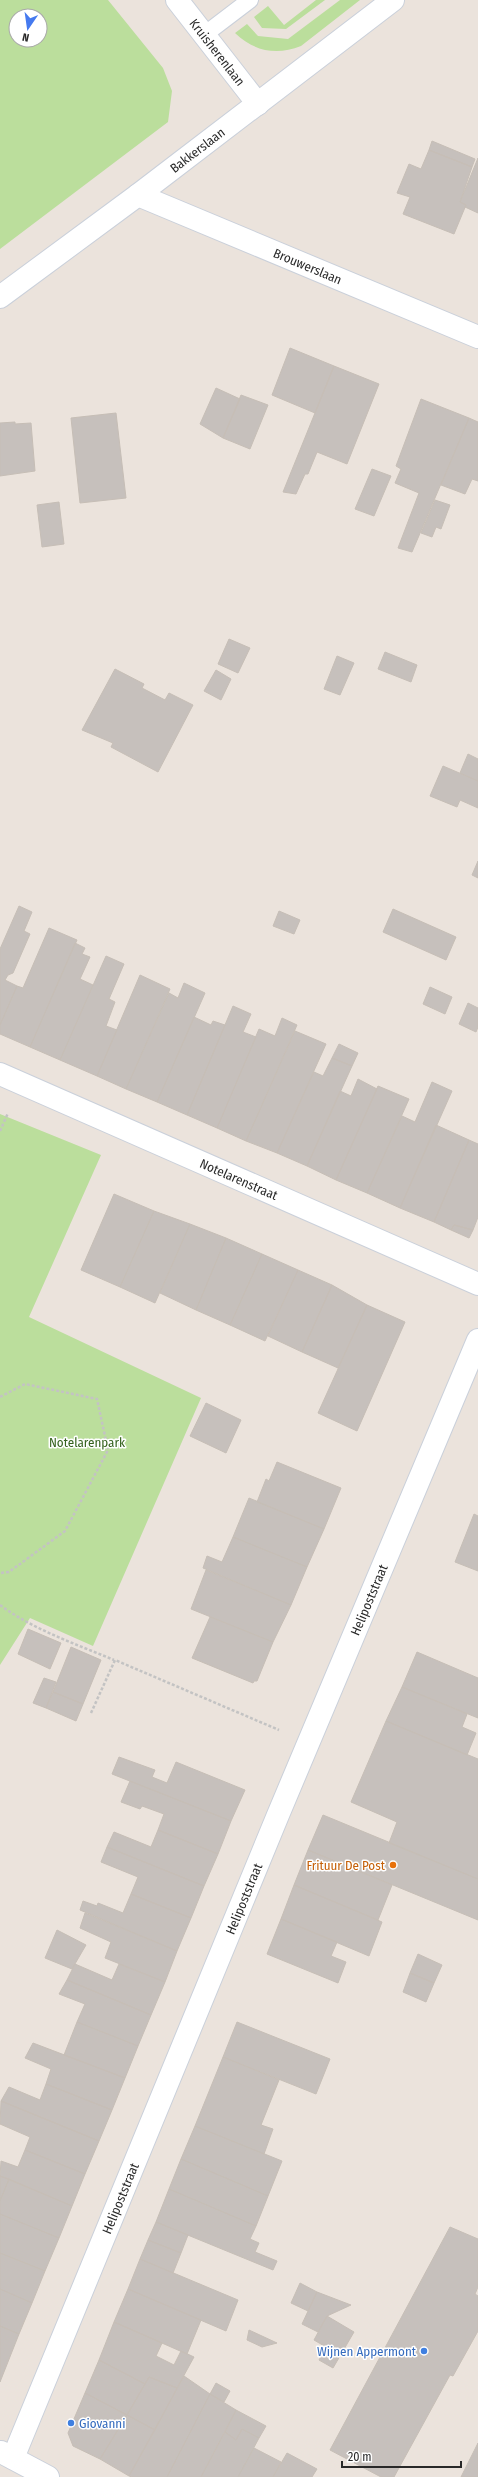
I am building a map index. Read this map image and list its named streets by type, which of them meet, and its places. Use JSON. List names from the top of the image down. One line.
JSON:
{"streets":{"street":["Kruisherenlaan","Bakkerslaan","Brouwerslaan","Notelarenstraat","Helipoststraat"]},"crossings":[["Kruisherenlaan","Bakkerslaan"],["Bakkerslaan","Brouwerslaan"]],"parks":["Notelarenpark"],"places":["Frituur De Post","Wijnen Appermont","Giovanni"],"scale_bar":"20 m","north":"bottom"}
